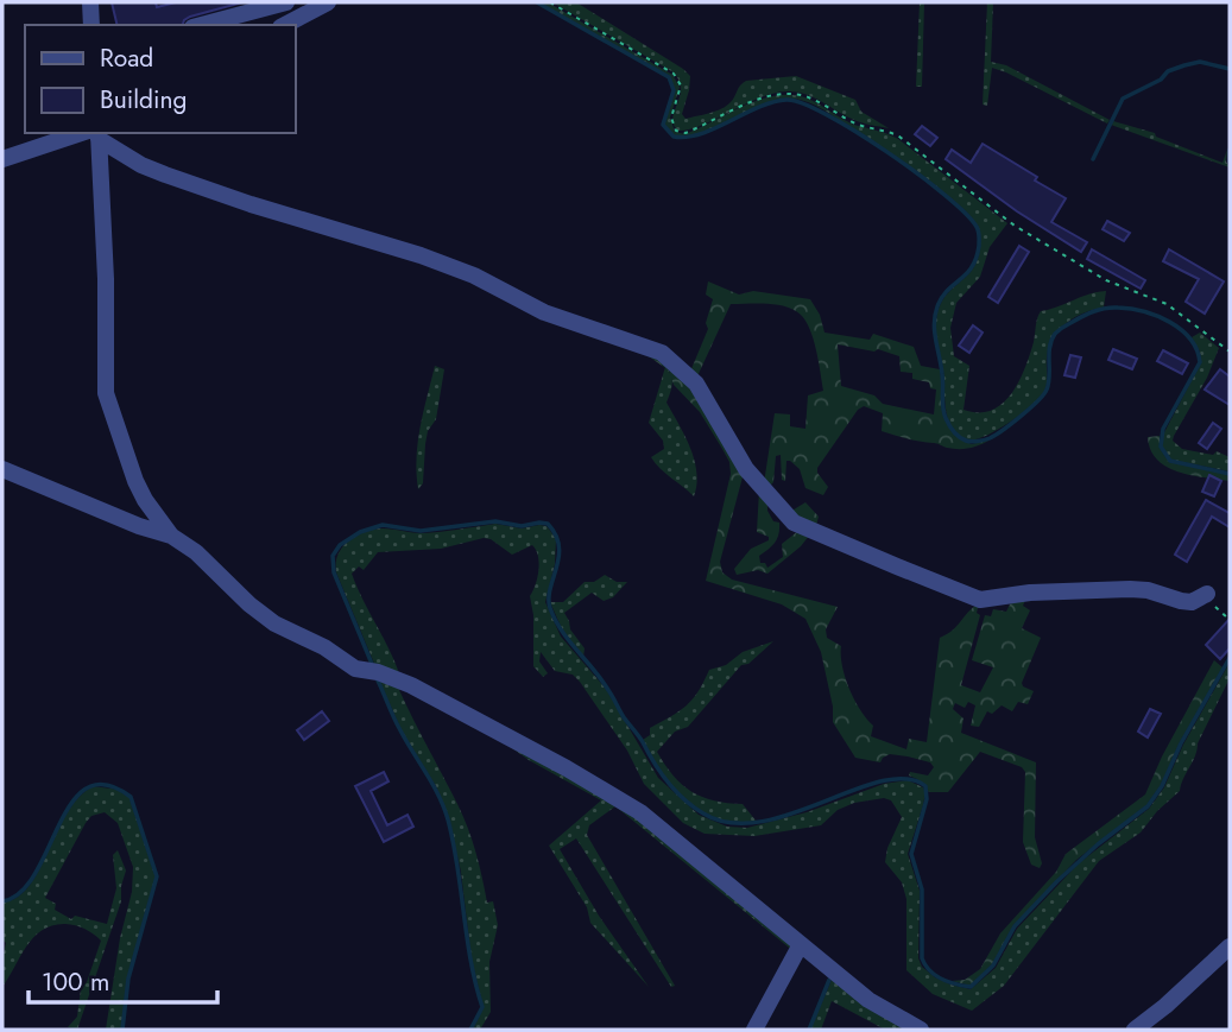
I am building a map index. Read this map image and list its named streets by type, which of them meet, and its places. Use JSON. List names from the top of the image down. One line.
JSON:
{"legend":["Road","Building"],"scale_bar":"100 m"}
